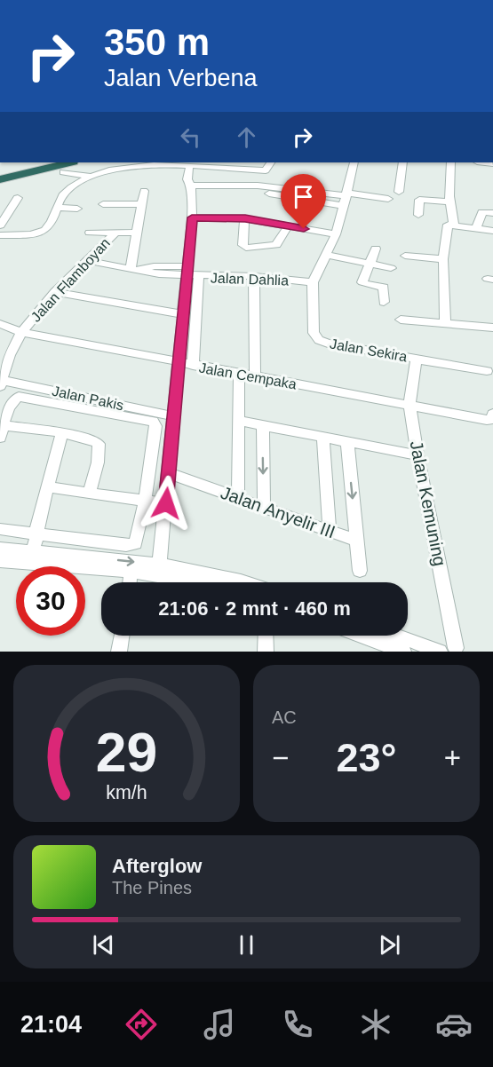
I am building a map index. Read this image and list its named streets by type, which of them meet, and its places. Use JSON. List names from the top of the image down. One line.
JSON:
{"streets":{"street":["Jalan Dahlia","Jalan Flamboyan","Jalan Sekira","Jalan Cempaka","Jalan Pakis","Jalan Kemuning","Jalan Anyelir III"]},"crossings":[["Jalan Dahlia","Jalan Flamboyan"],["Jalan Dahlia","Jalan Sekira"],["Jalan Flamboyan","Jalan Cempaka"],["Jalan Flamboyan","Jalan Pakis"],["Jalan Sekira","Jalan Kemuning"],["Jalan Cempaka","Jalan Kemuning"]],"page":{"turn":["350 m","Jalan Verbena"],"limit":"30","trip":"21:06 · 2 mnt · 460 m","tile":"AC","heat":["−","23°","+"],"song":["Afterglow","The Pines"],"tabs":"21:04","gauge":["29","km/h"]}}
